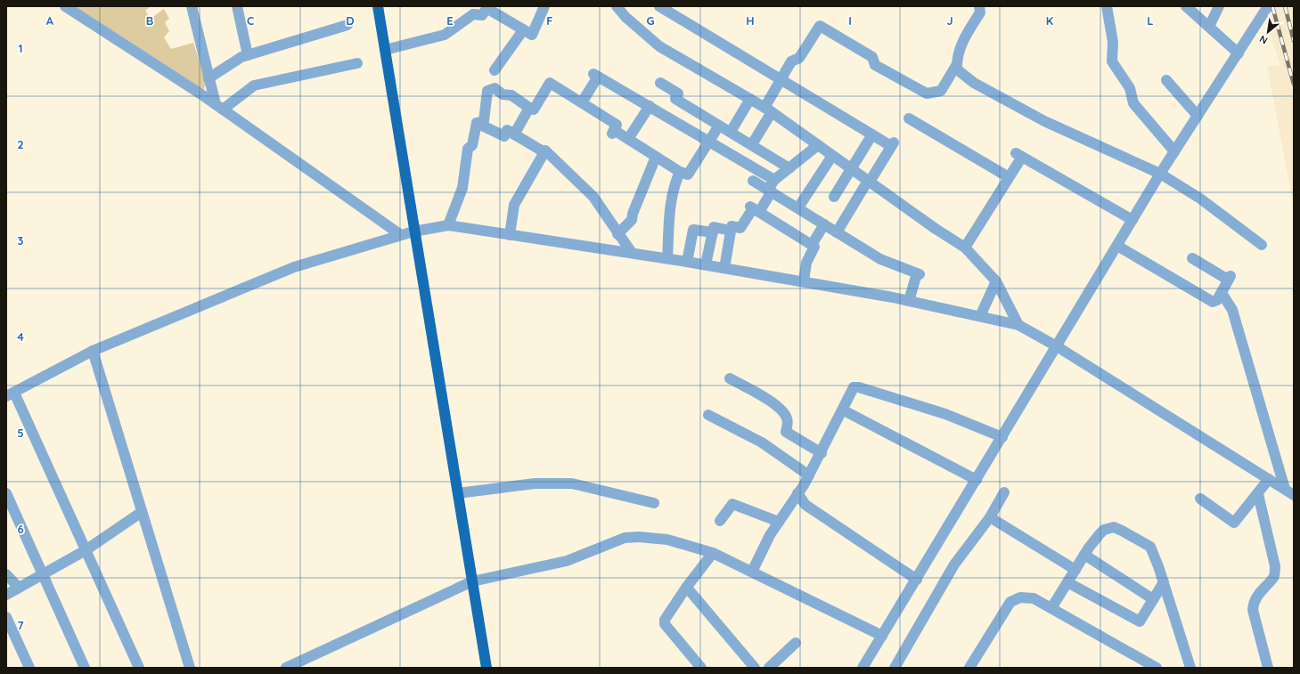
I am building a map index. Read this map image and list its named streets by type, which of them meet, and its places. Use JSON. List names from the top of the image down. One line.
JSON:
{"north":"bottom left","grid":{"columns":["A","B","C","D","E","F","G","H","I","J","K","L"],"rows":["1","2","3","4","5","6","7"]}}
